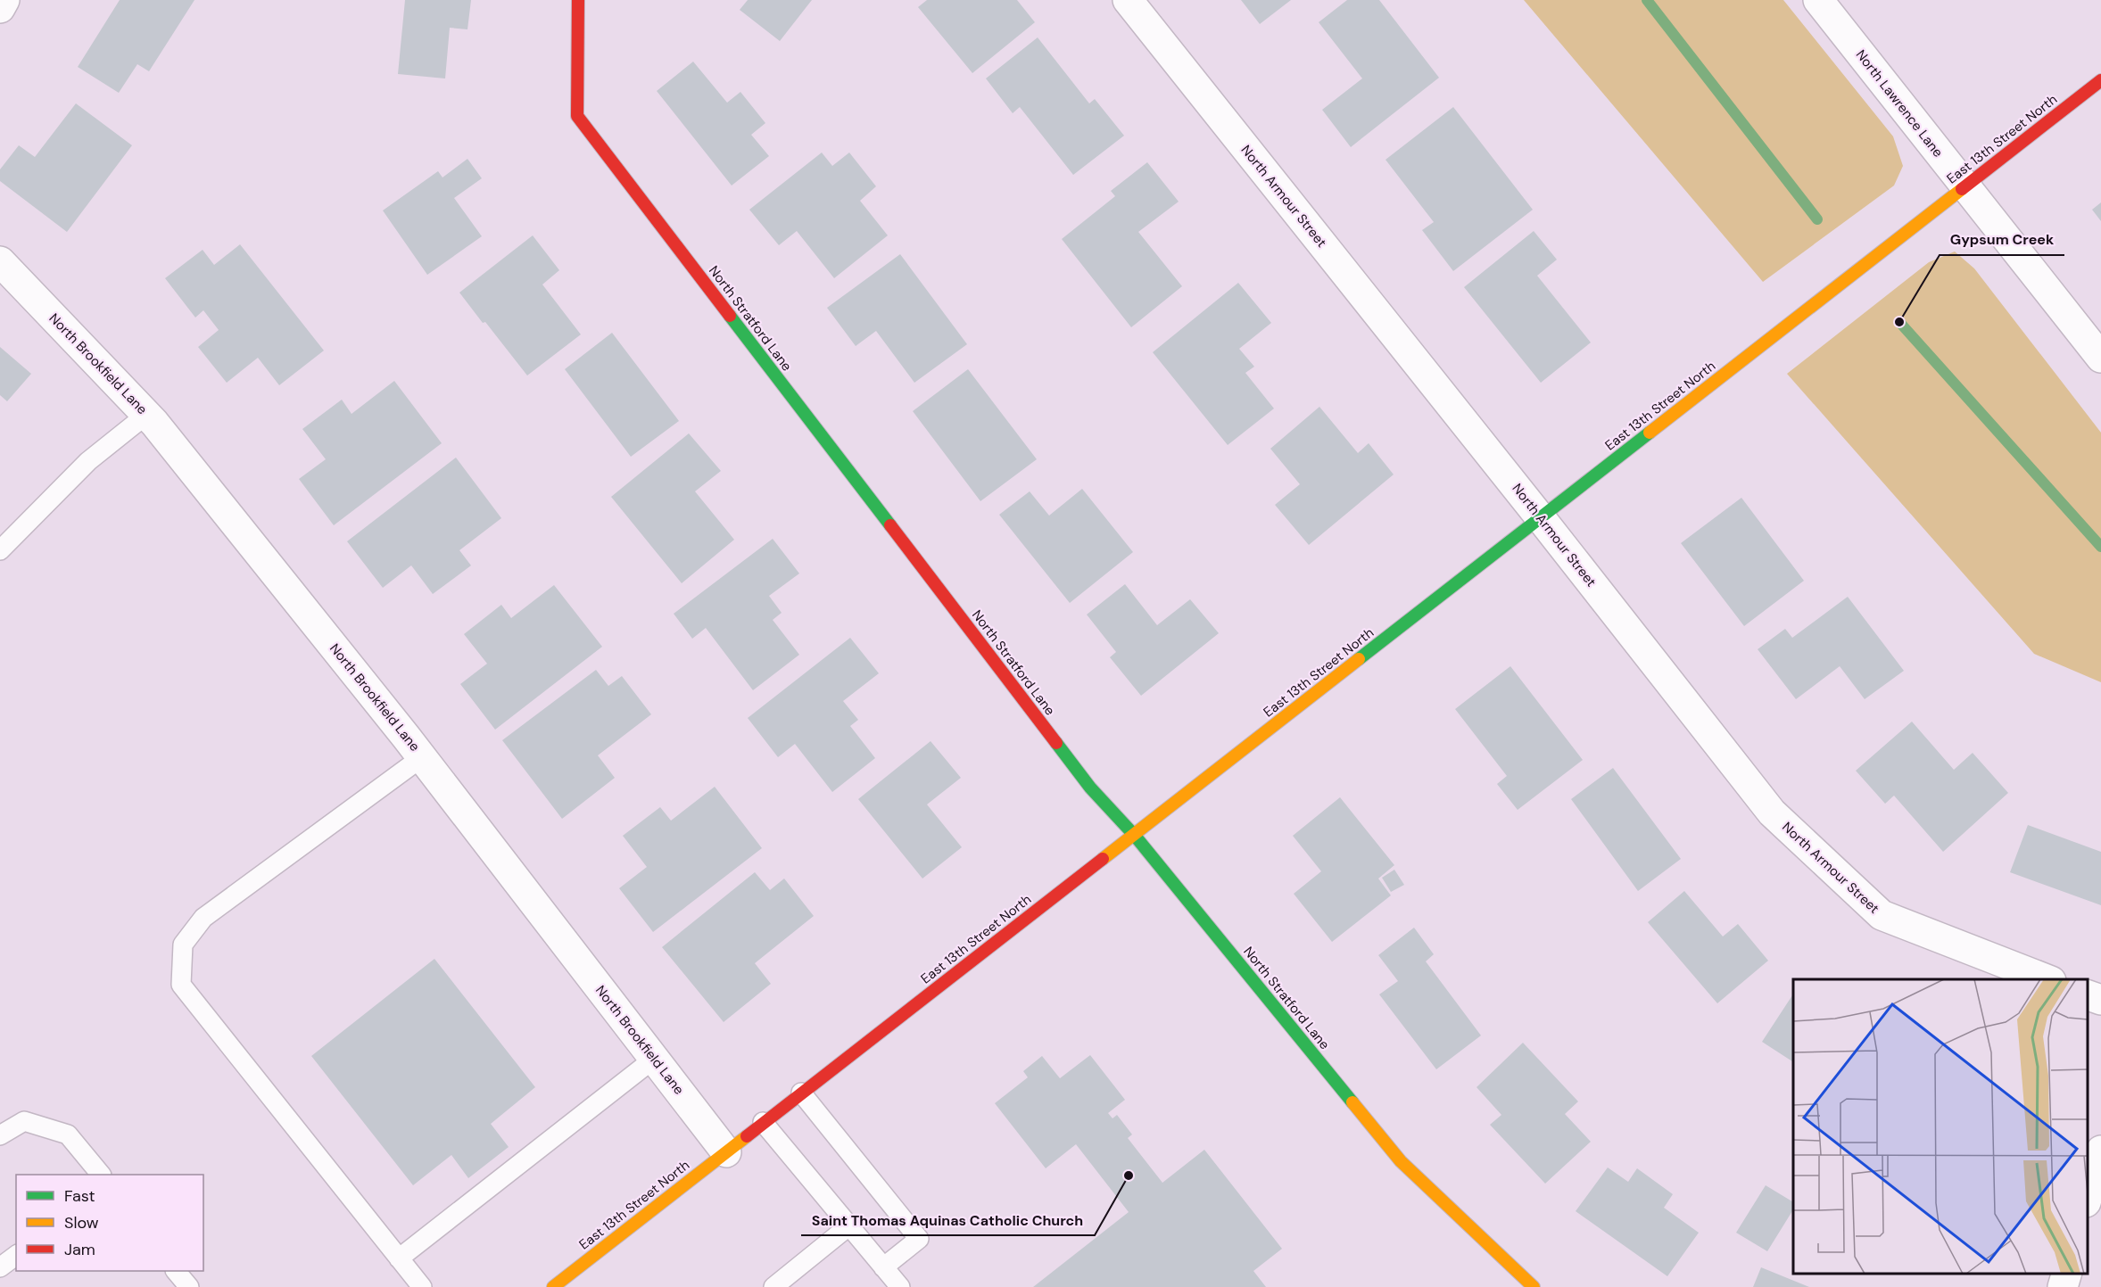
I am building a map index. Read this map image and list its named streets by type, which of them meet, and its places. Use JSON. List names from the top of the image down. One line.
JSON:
{"streets":{"main road":["East 13th Street North","North Stratford Lane"],"street":["North Lawrence Lane","North Armour Street","North Brookfield Lane"]},"crossings":[["North Lawrence Lane","East 13th Street North"],["East 13th Street North","North Armour Street"],["East 13th Street North","North Stratford Lane"],["East 13th Street North","North Brookfield Lane"]],"places":["Gypsum Creek","Saint Thomas Aquinas Catholic Church"],"legend":["Fast","Slow","Jam"]}
